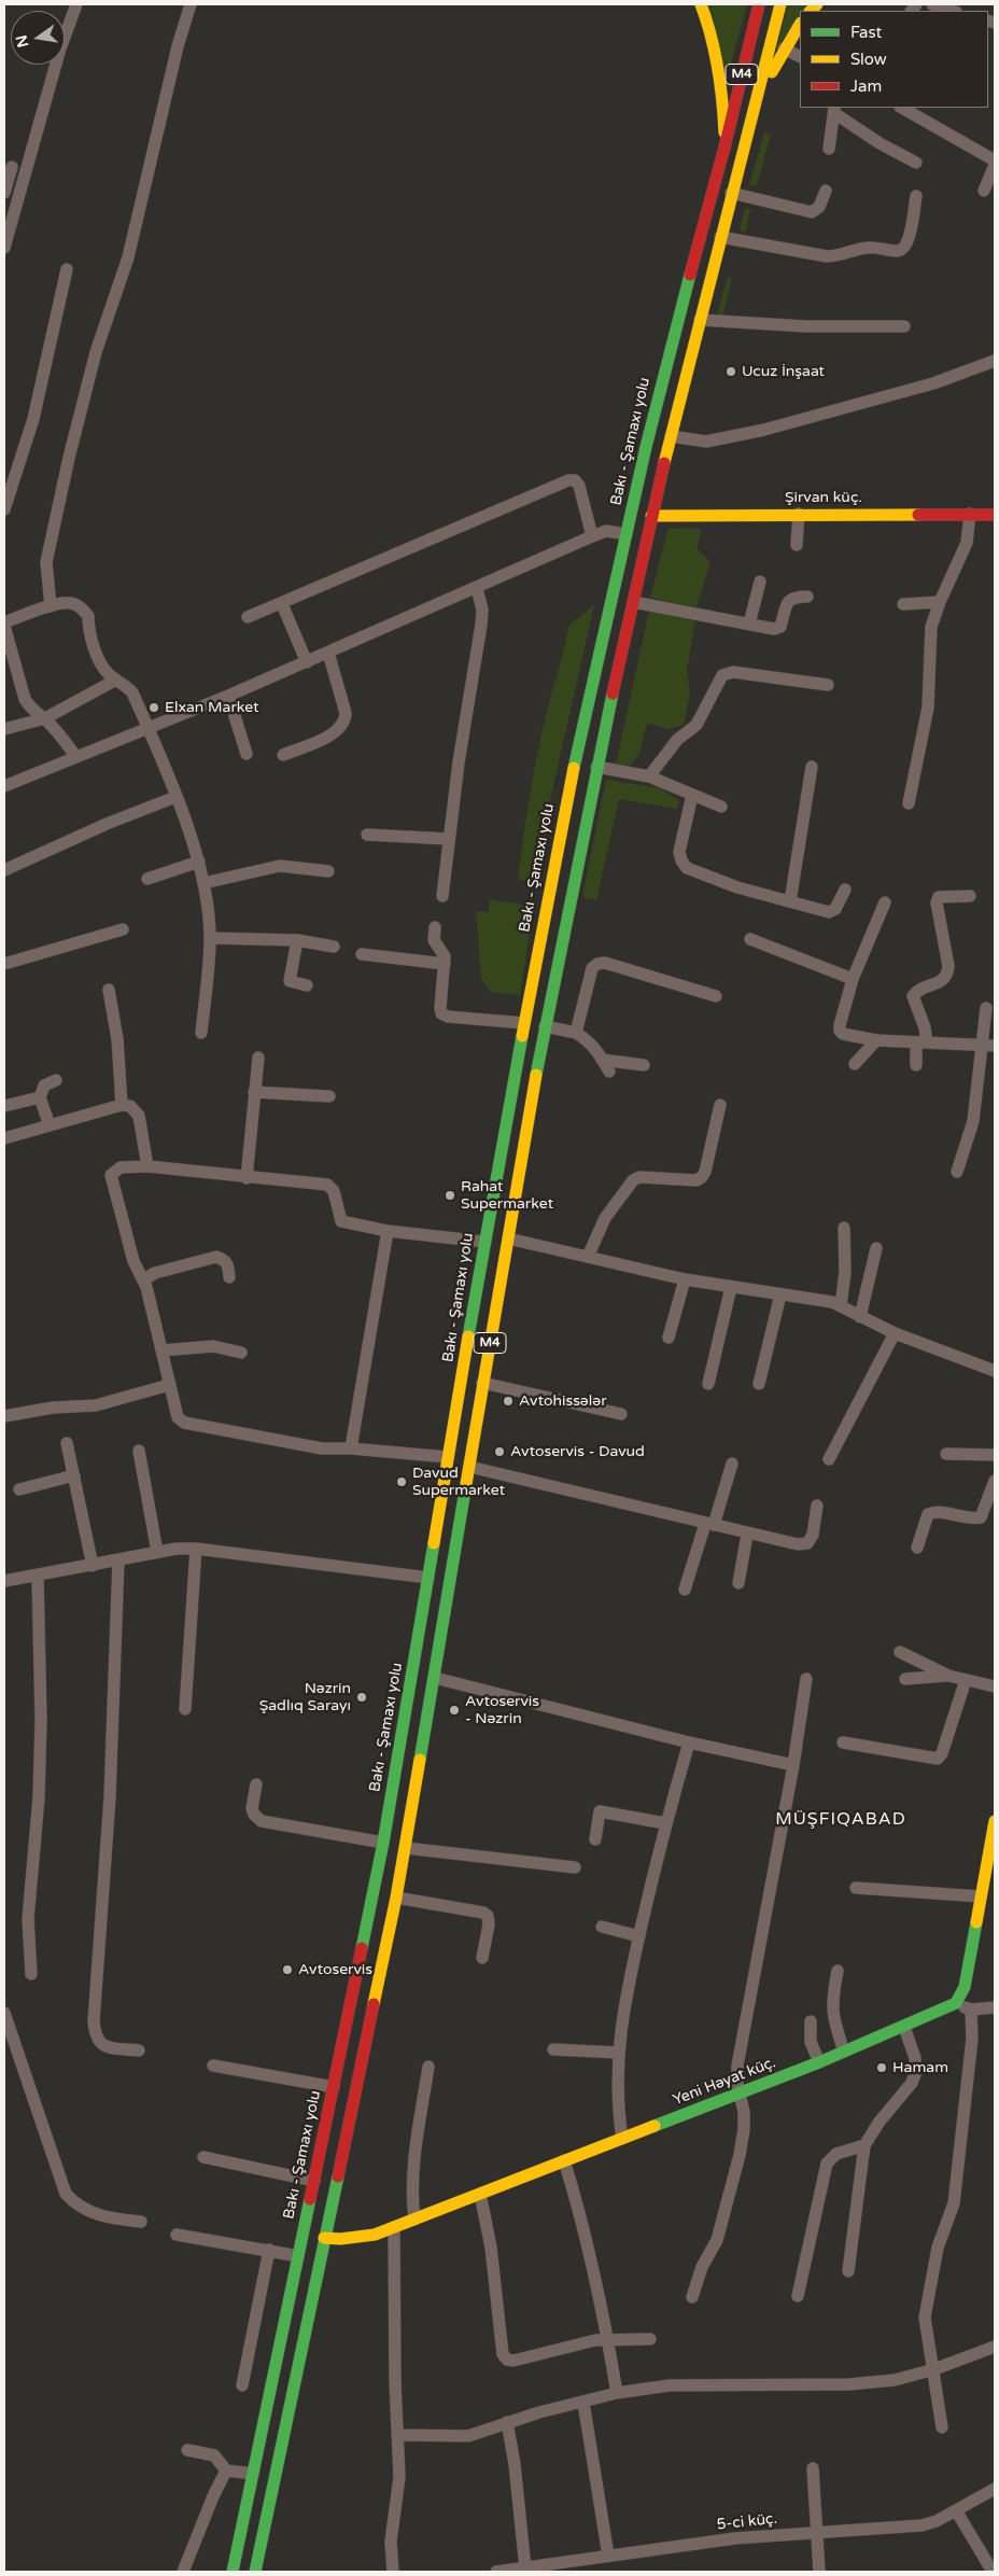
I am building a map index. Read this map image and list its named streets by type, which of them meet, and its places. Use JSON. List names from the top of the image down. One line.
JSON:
{"streets":{"main road":["M4","Bakı - Şamaxı yolu","Şirvan küç.","Yeni Həyat küç."],"street":["5-ci küç."]},"crossings":[["M4","Şirvan küç."],["M4","Yeni Həyat küç."]],"districts":["MÜŞFIQABAD"],"places":["Ucuz İnşaat","Elxan Market","Rahat Supermarket","Avtohissələr","Avtoservis - Davud","Davud Supermarket","Nəzrin Şadlıq Sarayı","Avtoservis - Nəzrin","Avtoservis","Hamam"],"legend":["Fast","Slow","Jam"],"north":"left"}
